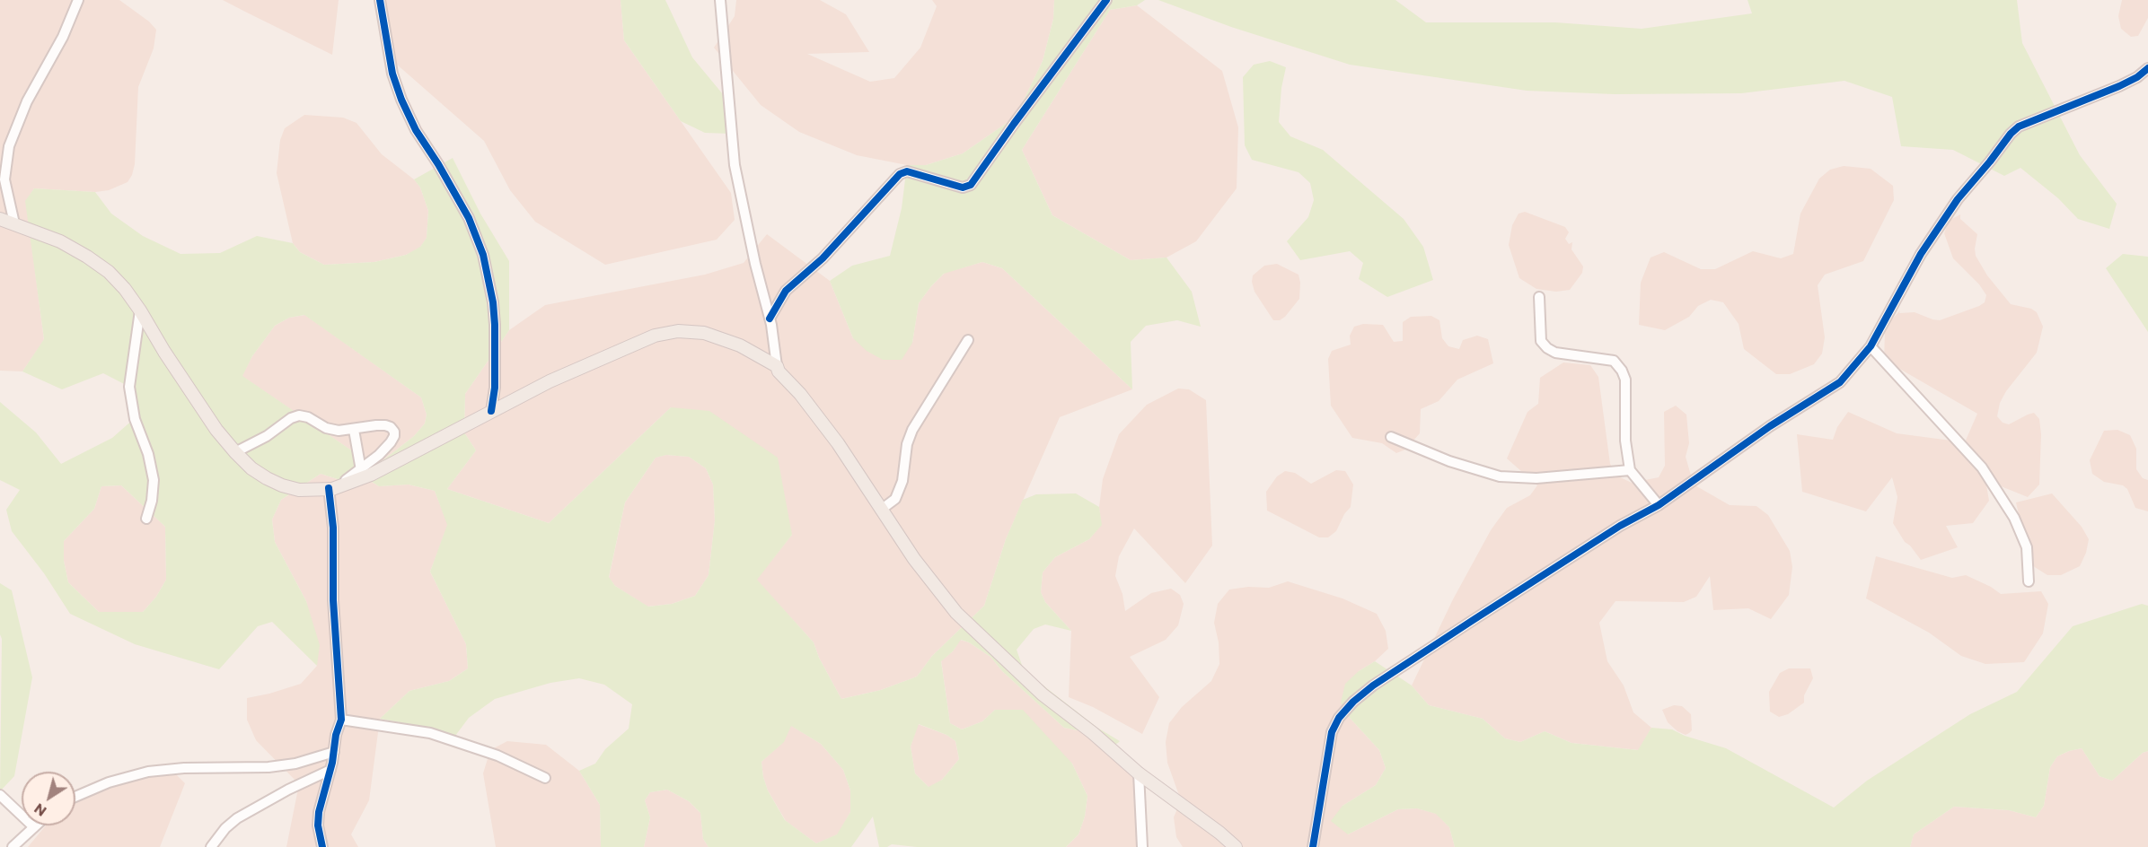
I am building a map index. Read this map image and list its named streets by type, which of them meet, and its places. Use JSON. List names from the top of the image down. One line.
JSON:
{"north":"bottom left"}
